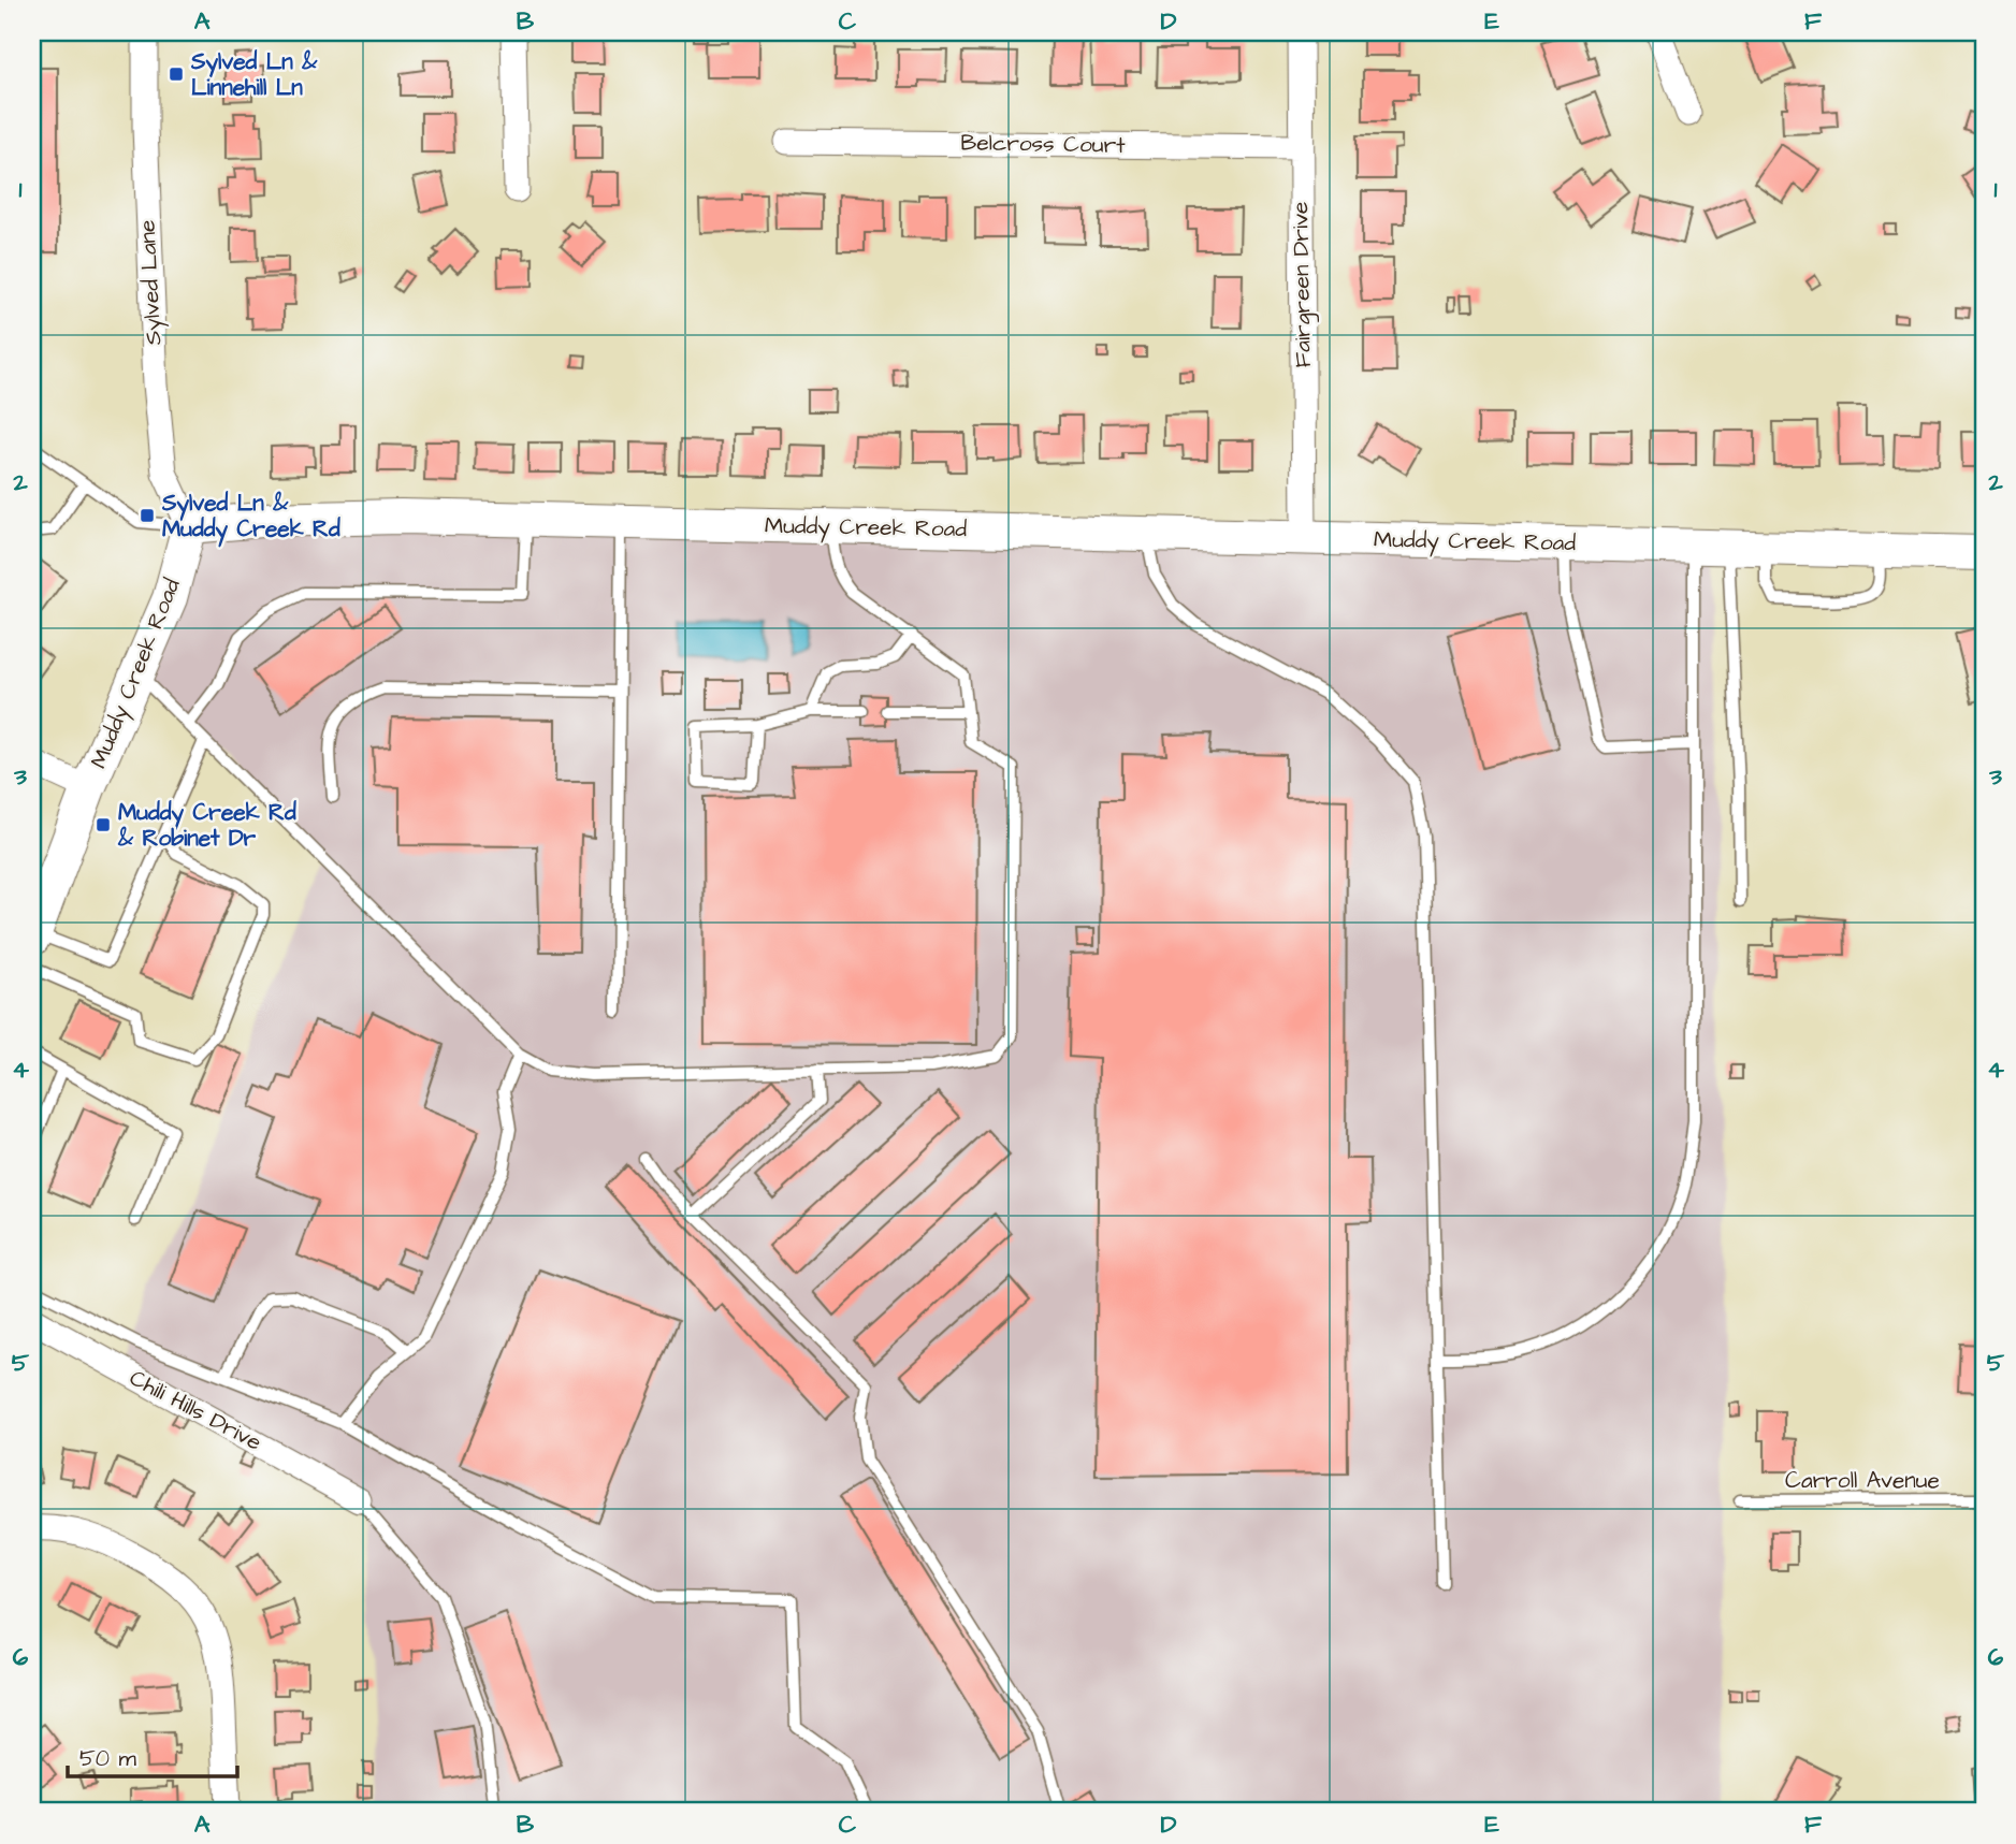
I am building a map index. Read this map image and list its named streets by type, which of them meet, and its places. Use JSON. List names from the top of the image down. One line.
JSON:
{"streets":{"street":["Belcross Court","Sylved Lane","Fairgreen Drive","Muddy Creek Road","Chili Hills Drive"],"lane":["Carroll Avenue"]},"crossings":[["Belcross Court","Fairgreen Drive"],["Sylved Lane","Muddy Creek Road"],["Fairgreen Drive","Muddy Creek Road"]],"places":{"transit":["Sylved Ln & Linnehill Ln","Sylved Ln & Muddy Creek Rd","Muddy Creek Rd & Robinet Dr"]},"scale_bar":"50 m","grid":{"columns":["A","B","C","D","E","F"],"rows":["1","2","3","4","5","6"]}}
